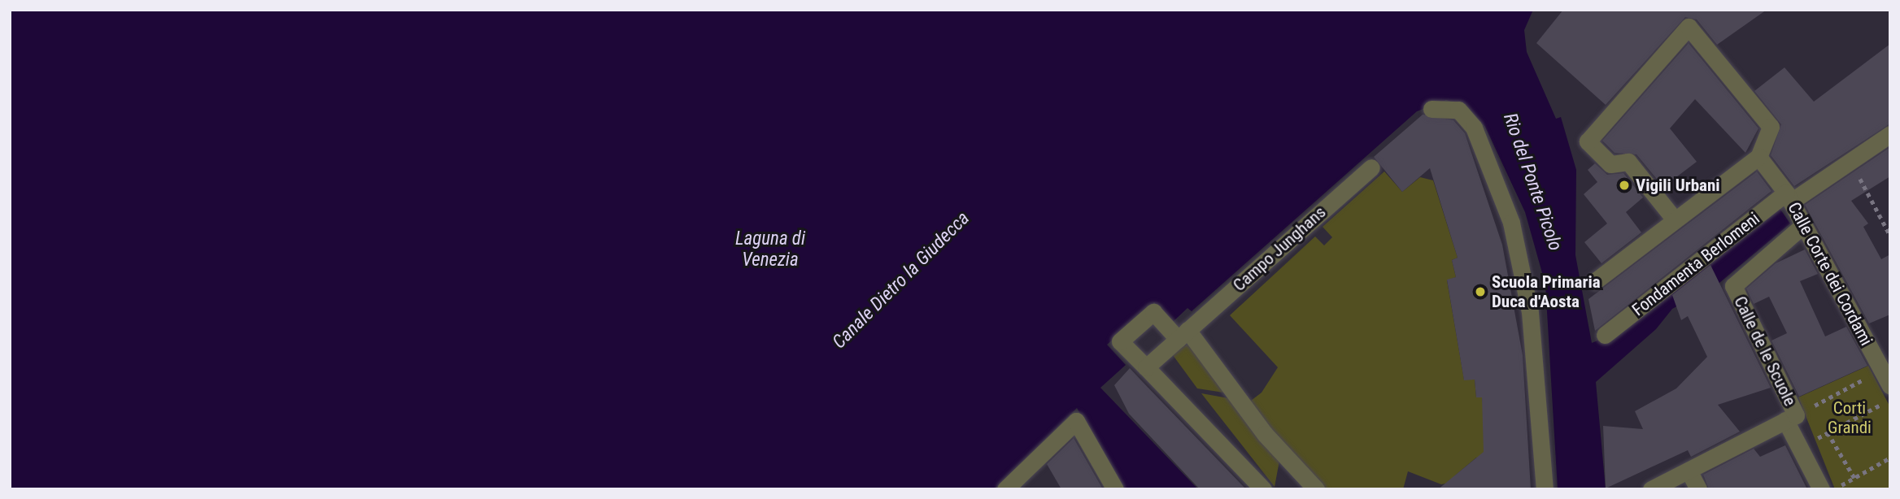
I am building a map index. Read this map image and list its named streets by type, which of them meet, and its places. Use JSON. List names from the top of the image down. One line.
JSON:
{"streets":{"street":["Campo Junghans","Fondamenta Berlomeni","Calle Corte dei Cordami","Calle de le Scuole"]},"crossings":[["Fondamenta Berlomeni","Calle Corte dei Cordami"],["Calle Corte dei Cordami","Calle de le Scuole"]],"water":["Rio del Ponte Picolo","Laguna di Venezia","Canale Dietro la Giudecca"],"parks":["Corti Grandi"],"places":["Vigili Urbani","Scuola Primaria Duca d'Aosta"]}
